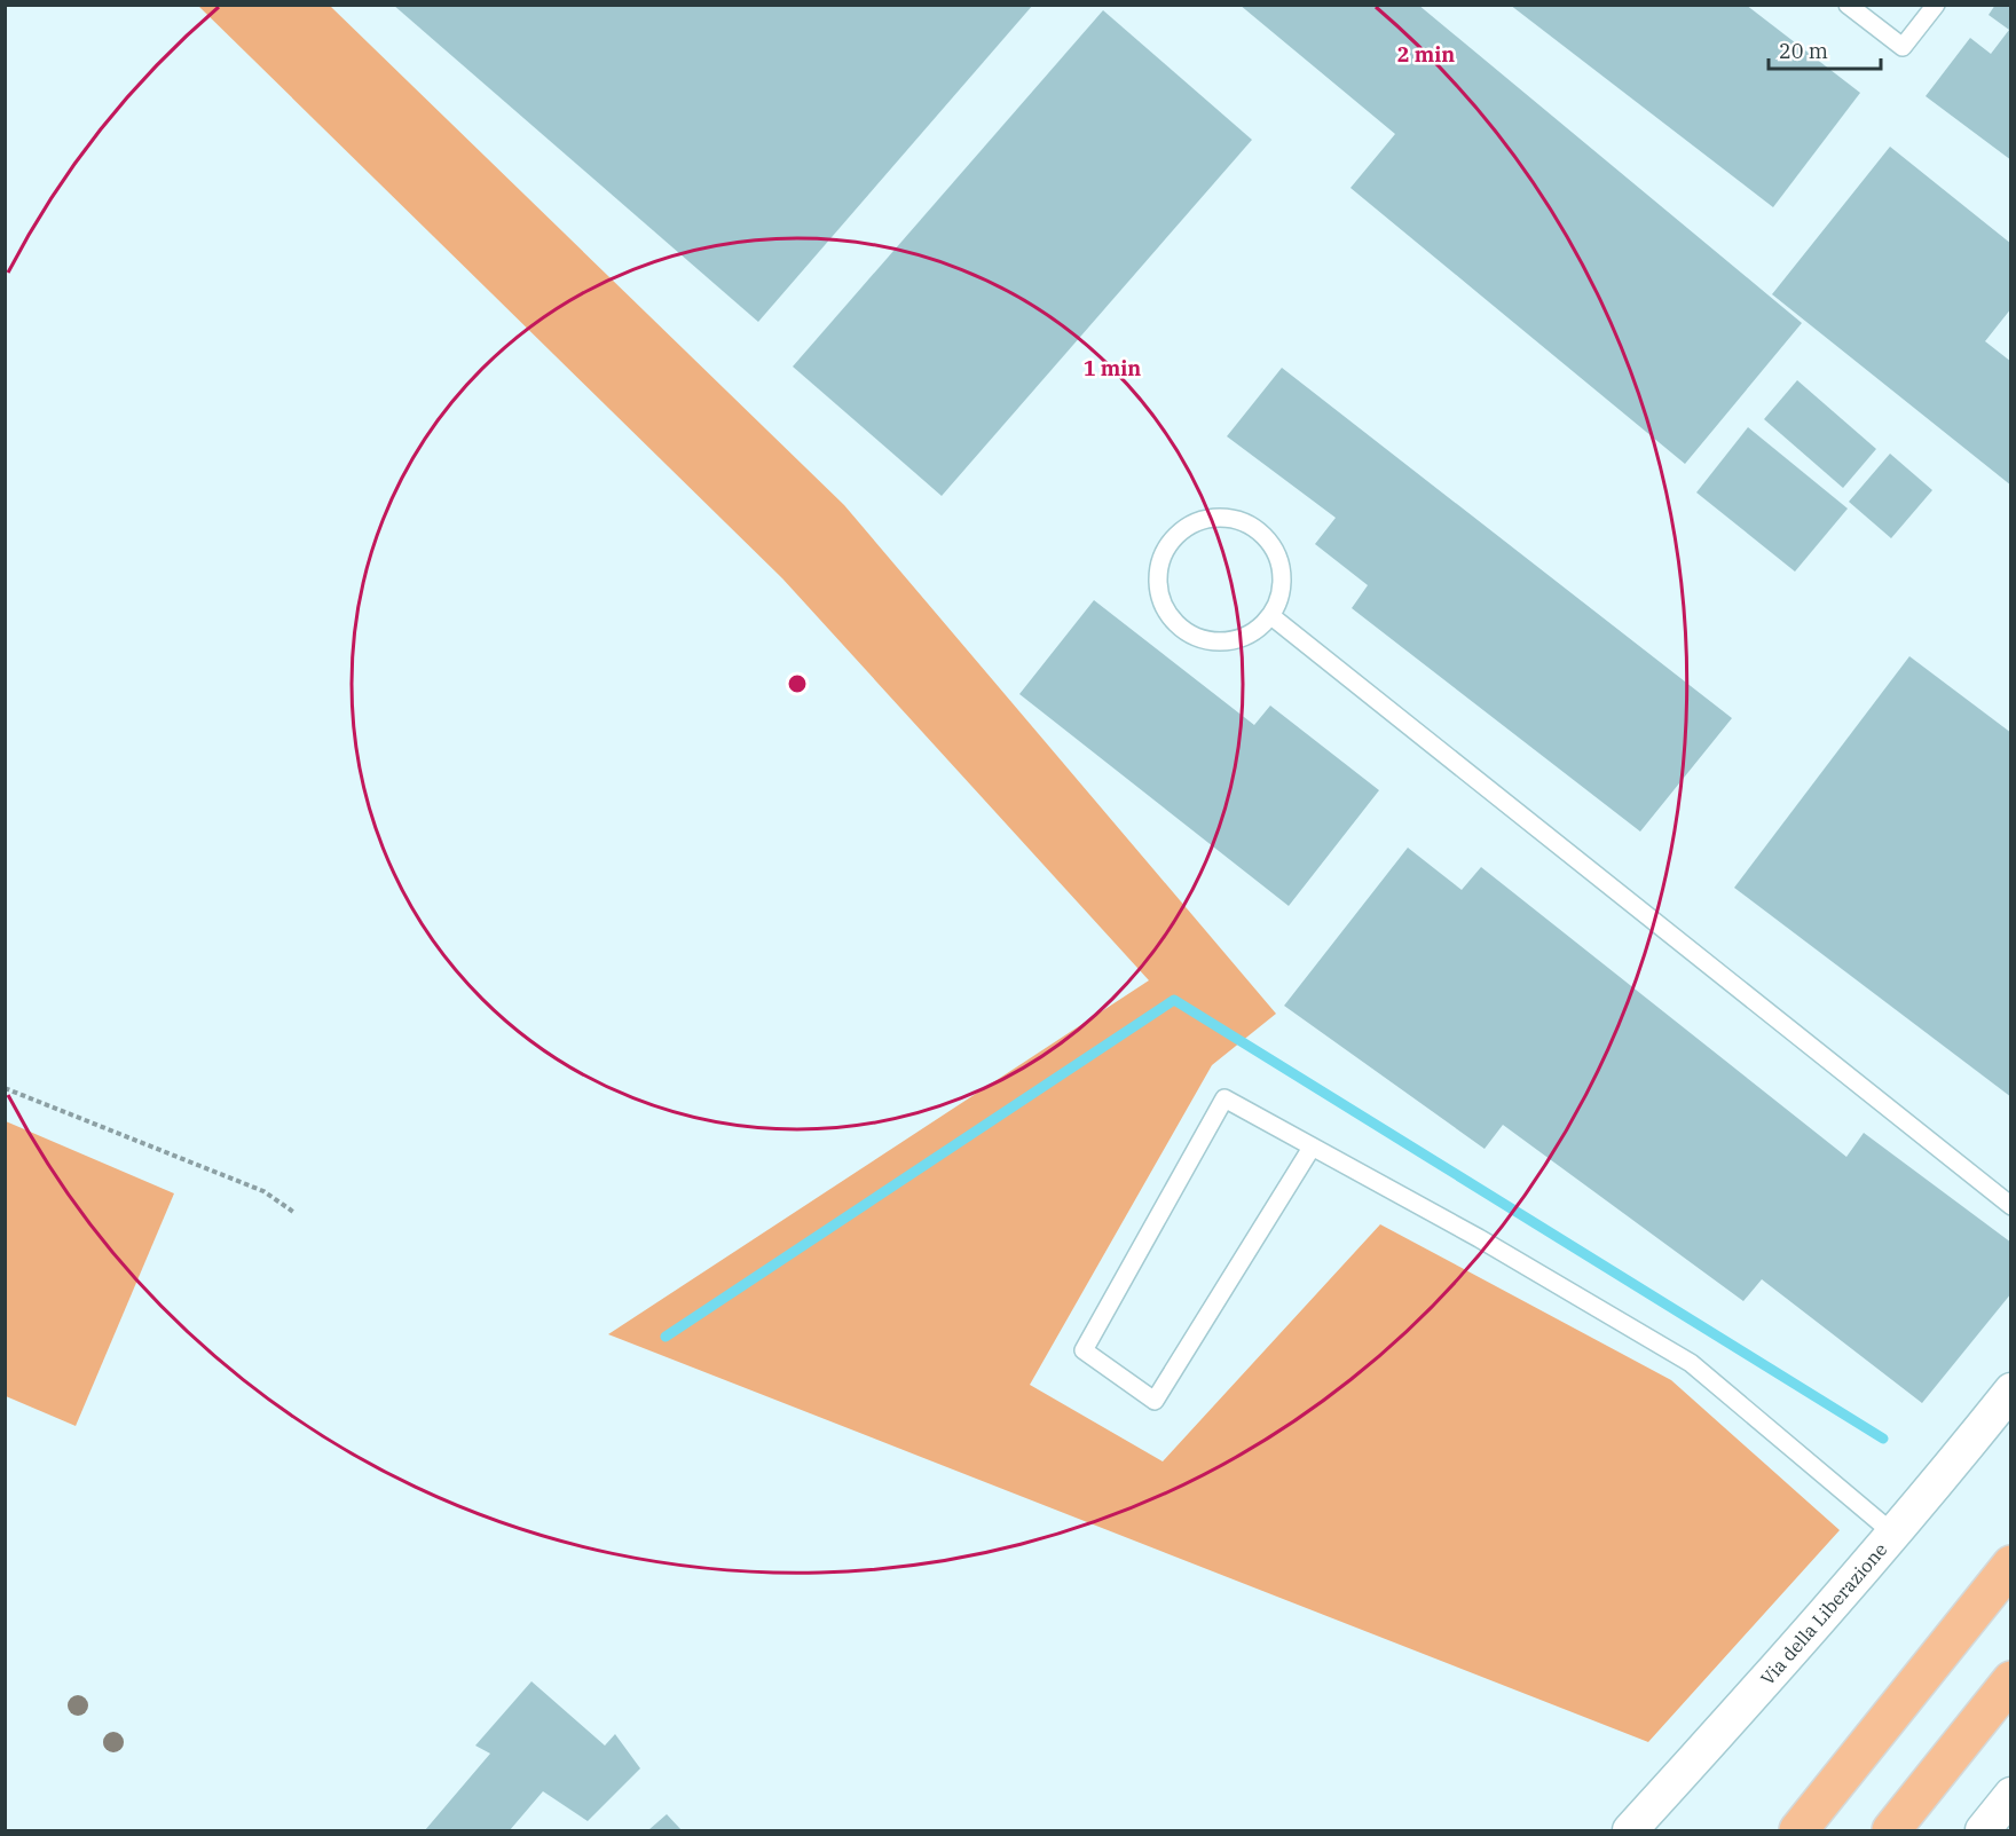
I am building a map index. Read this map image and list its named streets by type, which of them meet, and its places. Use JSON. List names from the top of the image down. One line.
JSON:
{"streets":{"street":["Via della Liberazione"]},"scale_bar":"20 m","rings":["2 min","1 min"]}
